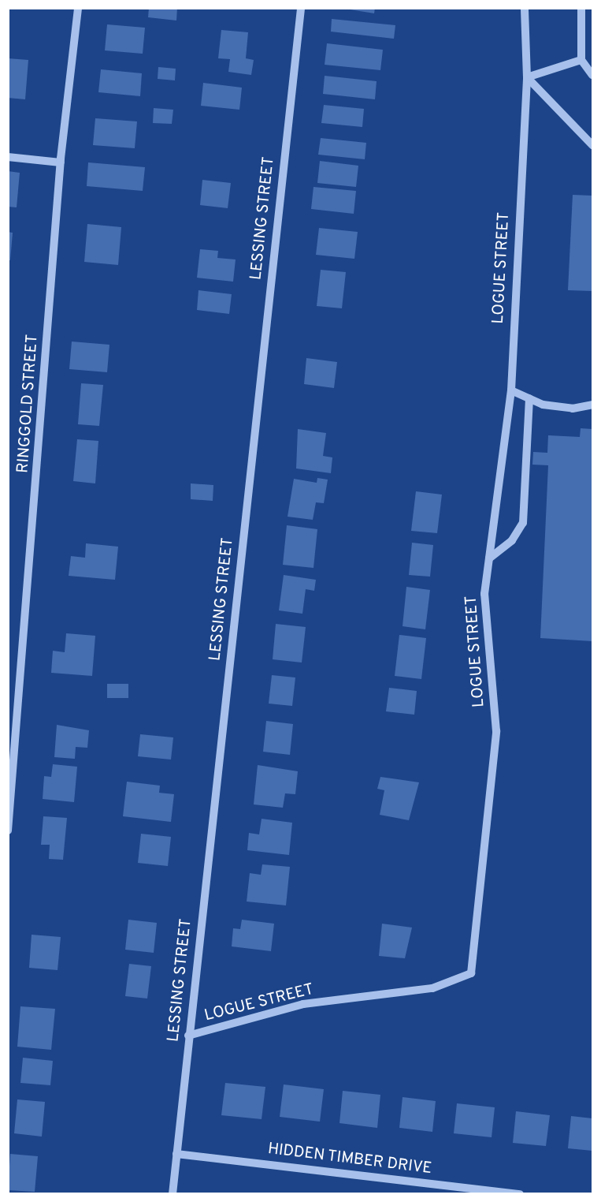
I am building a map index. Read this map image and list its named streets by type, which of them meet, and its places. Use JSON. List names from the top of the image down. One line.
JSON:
{"streets":{"street":["LESSING STREET","LOGUE STREET","RINGGOLD STREET","HIDDEN TIMBER DRIVE"]},"crossings":[["LESSING STREET","LOGUE STREET"],["LESSING STREET","HIDDEN TIMBER DRIVE"]]}
